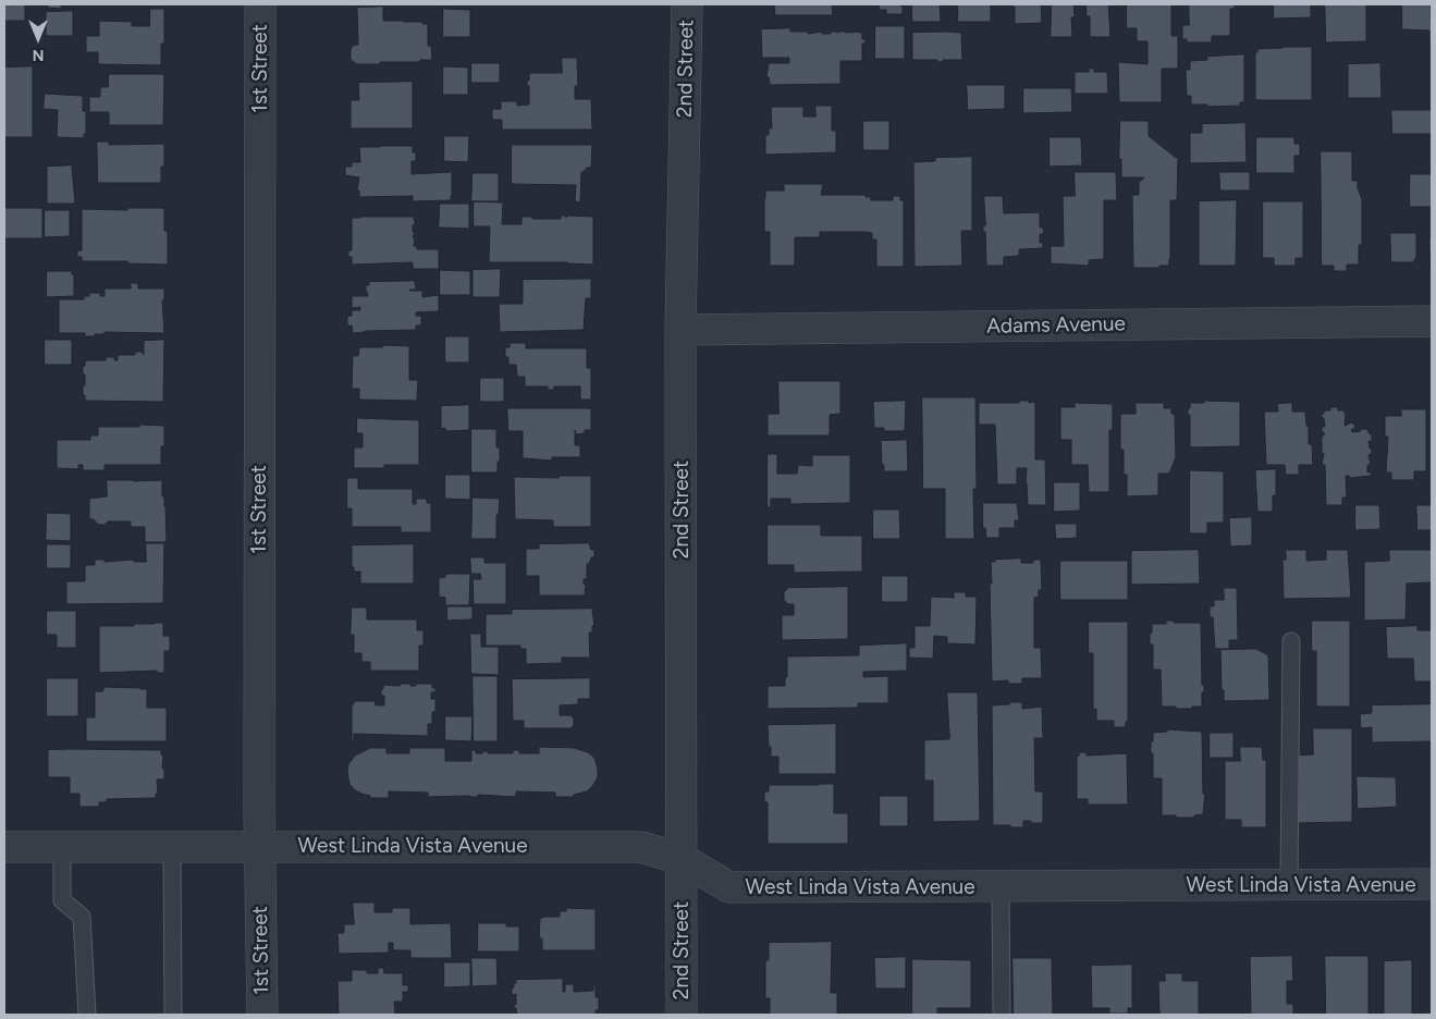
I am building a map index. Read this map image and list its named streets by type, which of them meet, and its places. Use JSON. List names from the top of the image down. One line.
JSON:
{"streets":{"street":["1st Street","2nd Street","Adams Avenue","West Linda Vista Avenue"]},"crossings":[["1st Street","West Linda Vista Avenue"],["2nd Street","Adams Avenue"],["2nd Street","West Linda Vista Avenue"]],"north":"bottom"}
